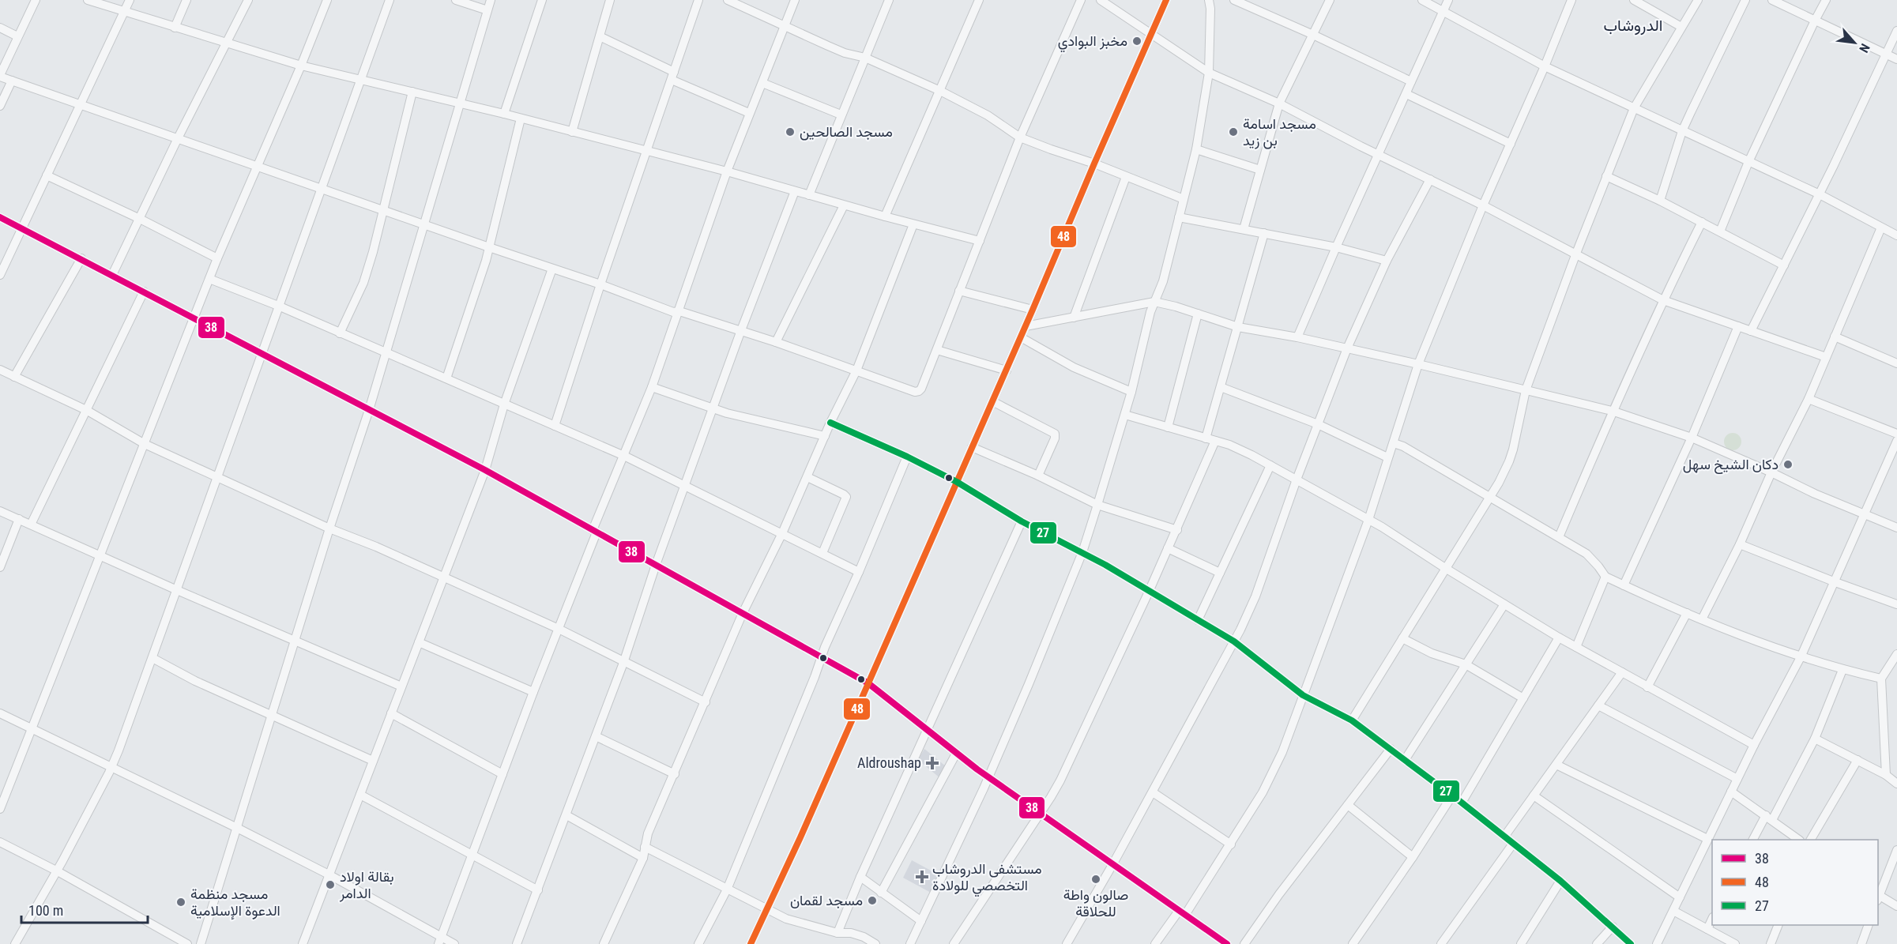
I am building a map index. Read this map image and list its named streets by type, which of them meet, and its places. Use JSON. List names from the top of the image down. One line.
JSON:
{"districts":["الدروشاب"],"places":{"other":["مخبز البوادي","مسجد الصالحين","مسجد اسامة بن زيد","دكان الشيخ سهل","صالون واطة للحلاقة","بقالة اولاد الدامر","مسجد لقمان","مسجد منظمة الدعوة الإسلامية"],"health":["Aldroushap","مستشفى الدروشاب التخصصي للولادة"]},"lines":["transit line 48","transit line 38","transit line 27"],"legend":["38","48","27"],"scale_bar":"100 m","north":"bottom right"}
